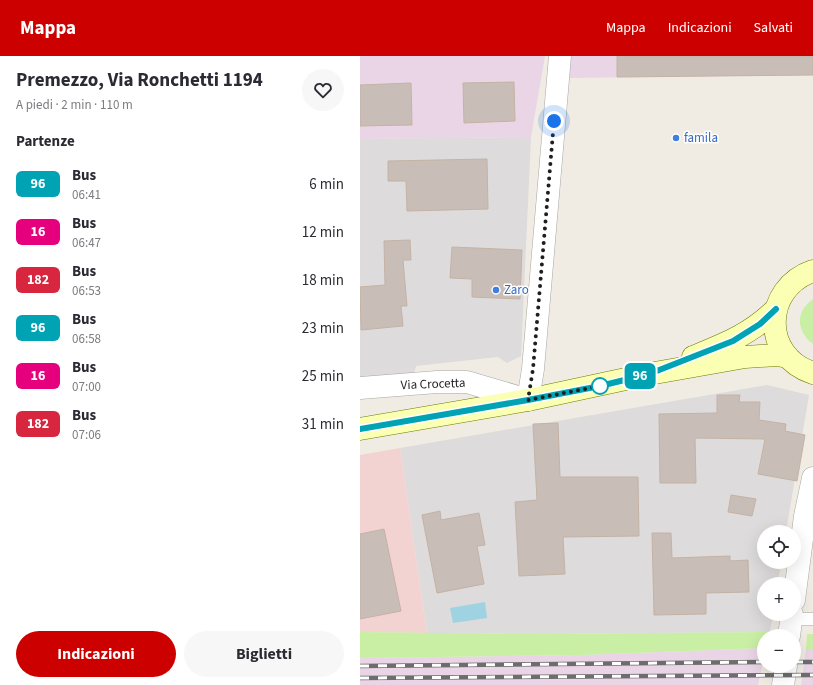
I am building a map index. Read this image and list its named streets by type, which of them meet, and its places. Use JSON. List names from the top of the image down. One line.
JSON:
{"streets":{"street":["Via Crocetta"]},"places":["famila","Zaro"],"lines":["bus line 96"],"page":{"header":"Mappa","nav":["Mappa","Indicazioni","Salvati"],"heading":[["Premezzo, Via Ronchetti 1194","A piedi · 2 min · 110 m"],"Partenze"],"on_map":"96","list":[{"mark":"96","name":"Bus","note":"06:41","value":"6 min"},{"mark":"16","name":"Bus","note":"06:47","value":"12 min"},{"mark":"182","name":"Bus","note":"06:53","value":"18 min"},{"mark":"96","name":"Bus","note":"06:58","value":"23 min"},{"mark":"16","name":"Bus","note":"07:00","value":"25 min"},{"mark":"182","name":"Bus","note":"07:06","value":"31 min"}],"map_buttons":["+","−"],"buttons":["Indicazioni","Biglietti"]}}
